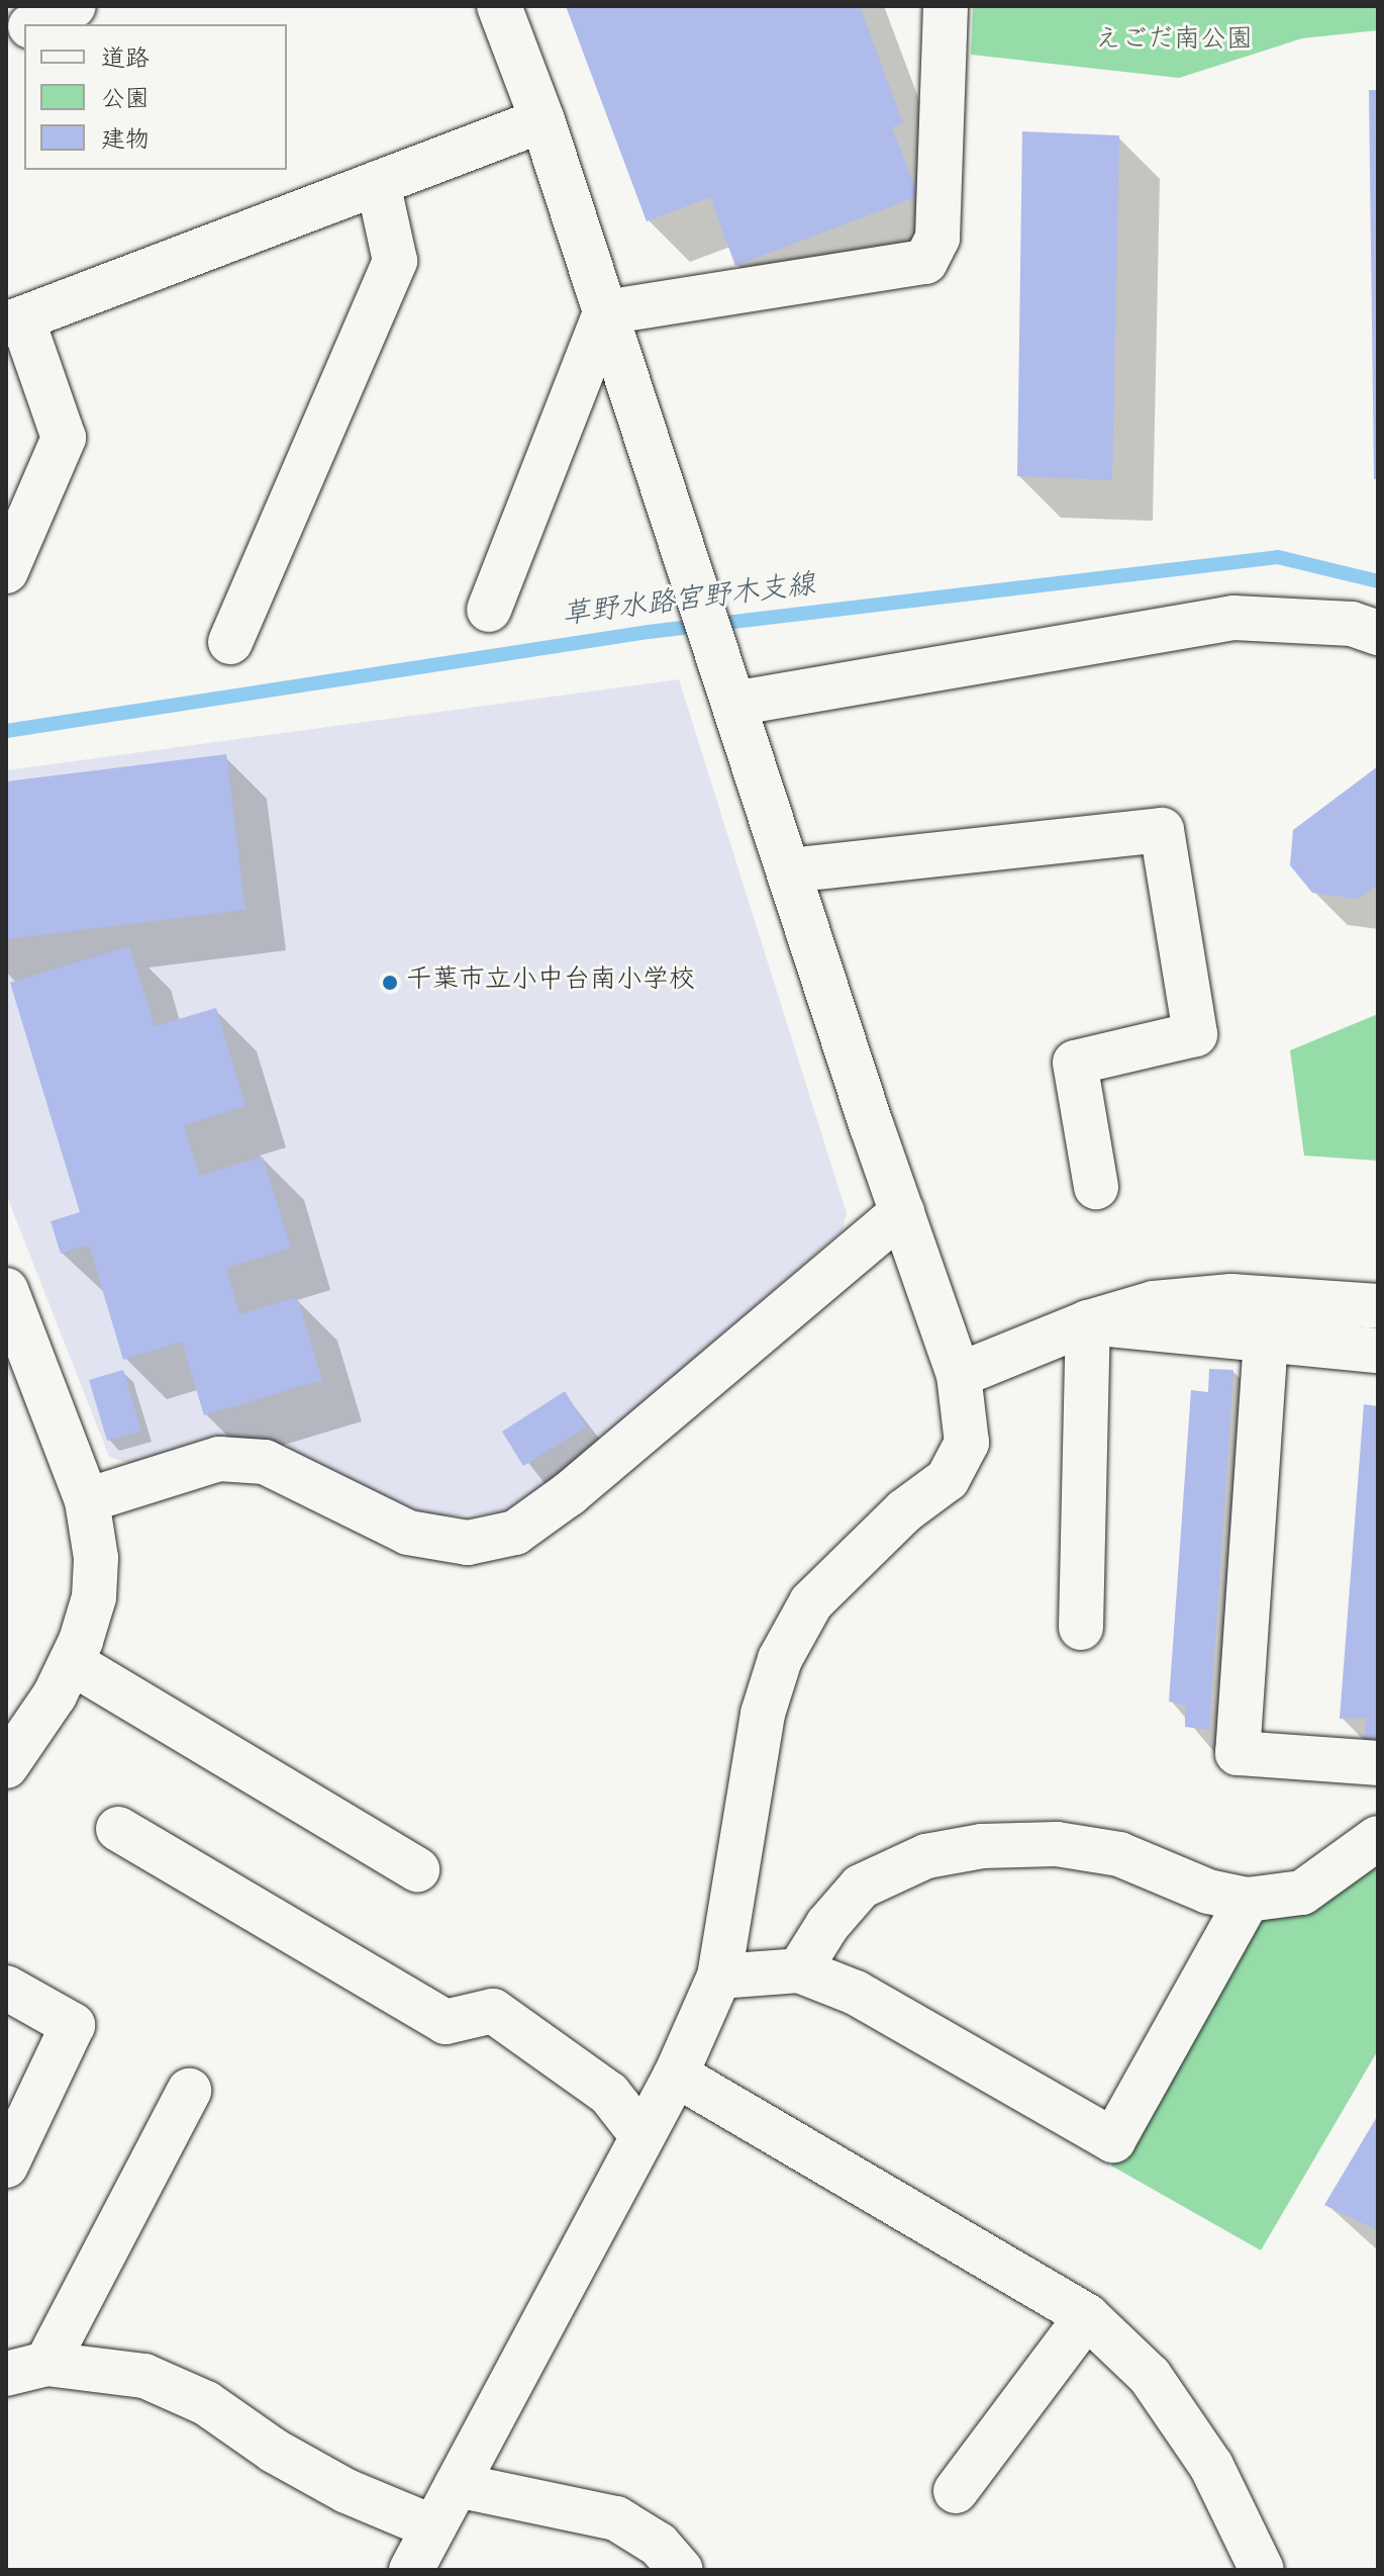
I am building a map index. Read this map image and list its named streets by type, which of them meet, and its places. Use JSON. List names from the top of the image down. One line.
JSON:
{"water":["草野水路宮野木支線"],"parks":["えごだ南公園"],"places":["千葉市立小中台南小学校"],"legend":["道路","公園","建物"]}
